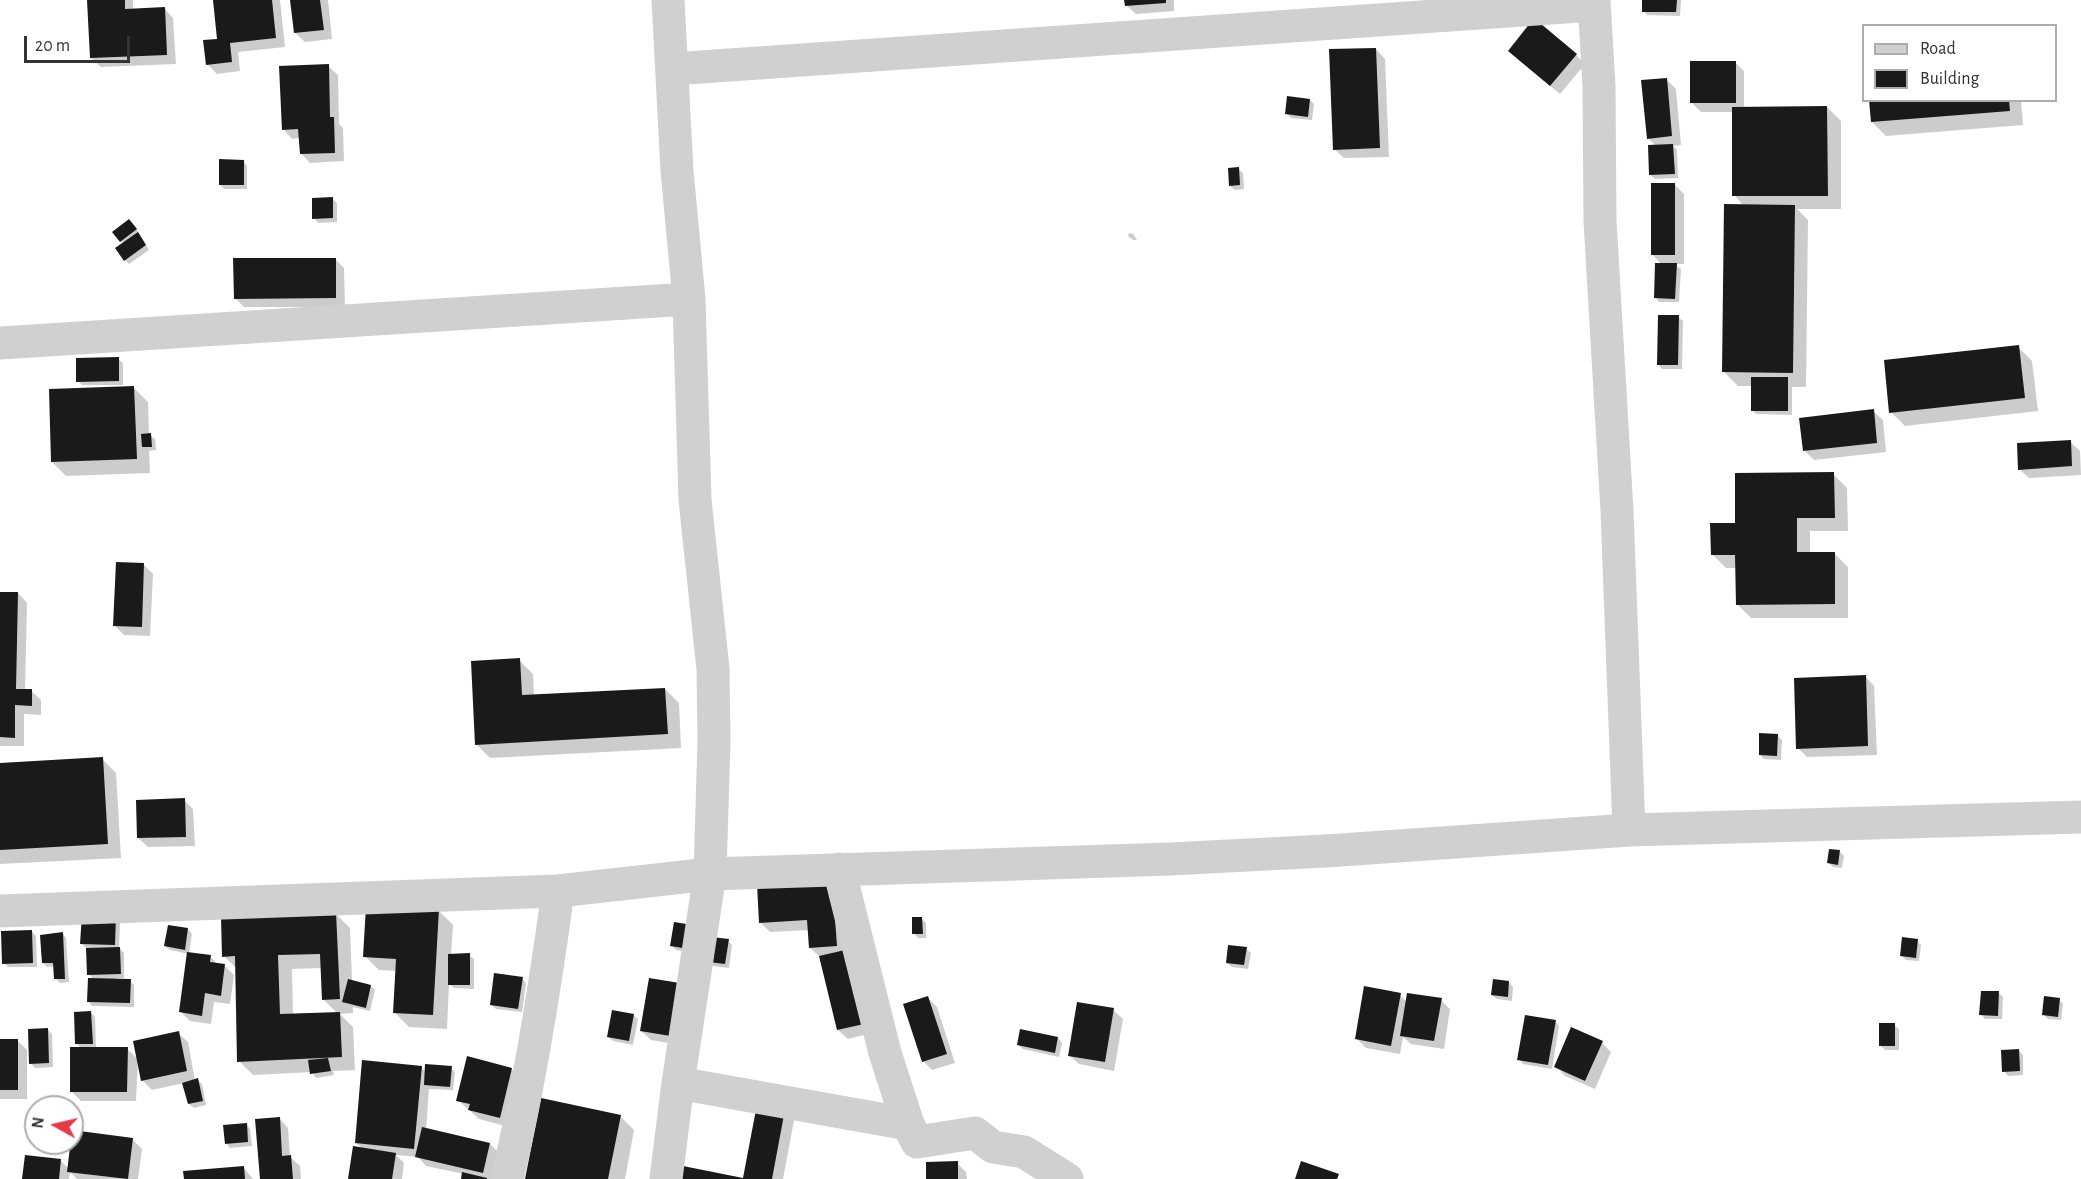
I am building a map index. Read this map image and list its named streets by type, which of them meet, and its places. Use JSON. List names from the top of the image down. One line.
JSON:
{"legend":["Road","Building"],"scale_bar":"20 m","north":"left"}
